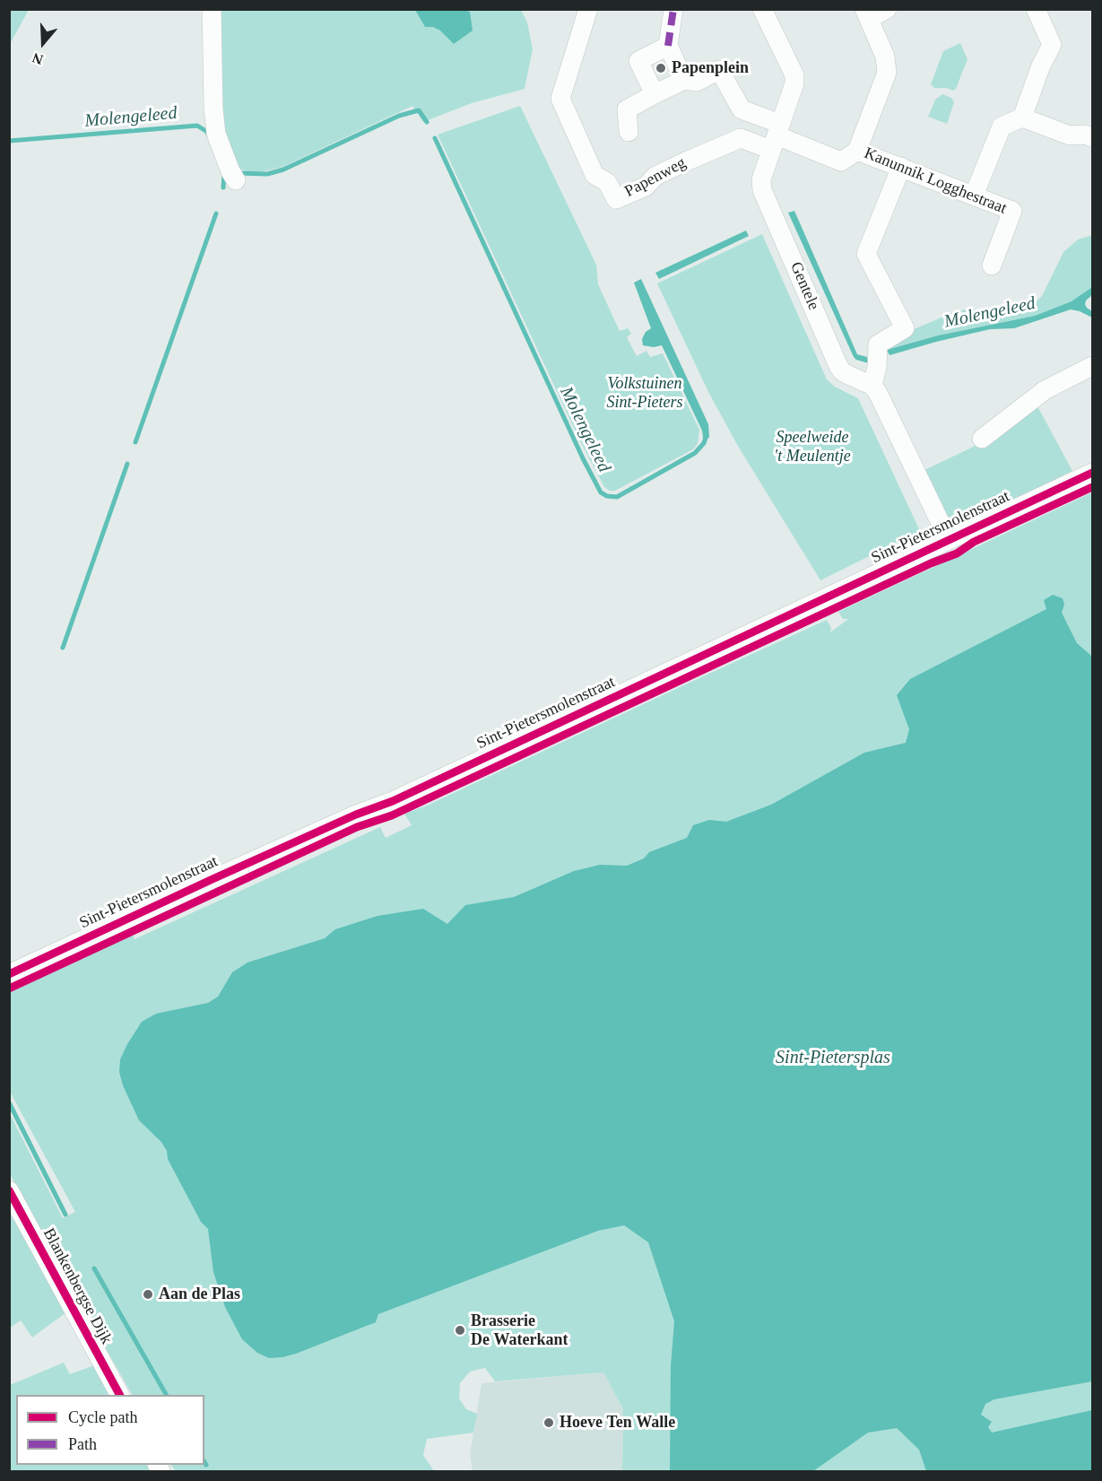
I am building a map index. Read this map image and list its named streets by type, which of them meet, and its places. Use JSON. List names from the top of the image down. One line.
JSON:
{"streets":{"street":["Papenweg","Kanunnik Logghestraat","Gentele","Sint-Pietersmolenstraat","Blankenbergse Dijk"]},"crossings":[["Papenweg","Kanunnik Logghestraat"],["Papenweg","Gentele"],["Kanunnik Logghestraat","Gentele"]],"water":["Molengeleed","Sint-Pietersplas"],"parks":["Volkstuinen Sint-Pieters","Speelweide 't Meulentje"],"places":["Papenplein","Aan de Plas","Brasserie De Waterkant","Hoeve Ten Walle"],"legend":["Cycle path","Path"],"north":"bottom"}
